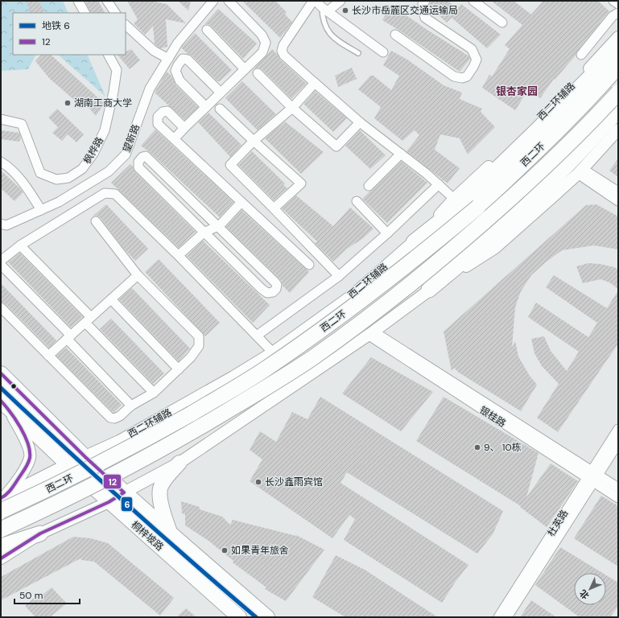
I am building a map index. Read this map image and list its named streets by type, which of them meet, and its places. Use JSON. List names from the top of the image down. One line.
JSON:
{"streets":{"highway":["西二环"],"main road":["桐梓坡路"],"street":["西二环辅路","望新路","枫桦路","银桂路","杜英路"]},"crossings":[["西二环辅路","西二环"],["西二环辅路","桐梓坡路"],["银桂路","杜英路"]],"districts":["银杏家园"],"places":["长沙市岳麓区交通运输局","湖南工商大学","9、 10栋","长沙鑫雨宾馆","如果青年旅舍"],"lines":["transit line 12","metro line 6"],"legend":["地铁 6","12"],"scale_bar":"50 m","north":"bottom left"}
